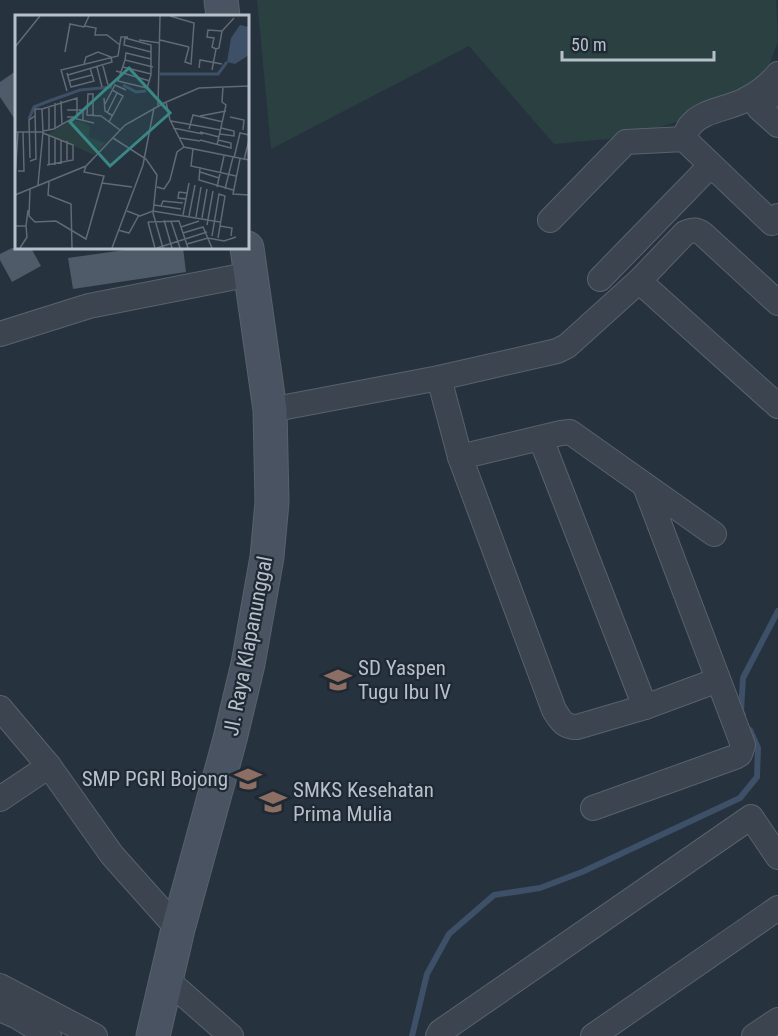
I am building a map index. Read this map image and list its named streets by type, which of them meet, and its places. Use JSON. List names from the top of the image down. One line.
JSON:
{"streets":{"street":["Jl. Raya Klapanunggal"]},"places":{"school or university":["SD Yaspen Tugu Ibu IV","SMP PGRI Bojong","SMKS Kesehatan Prima Mulia"]},"scale_bar":"50 m"}
